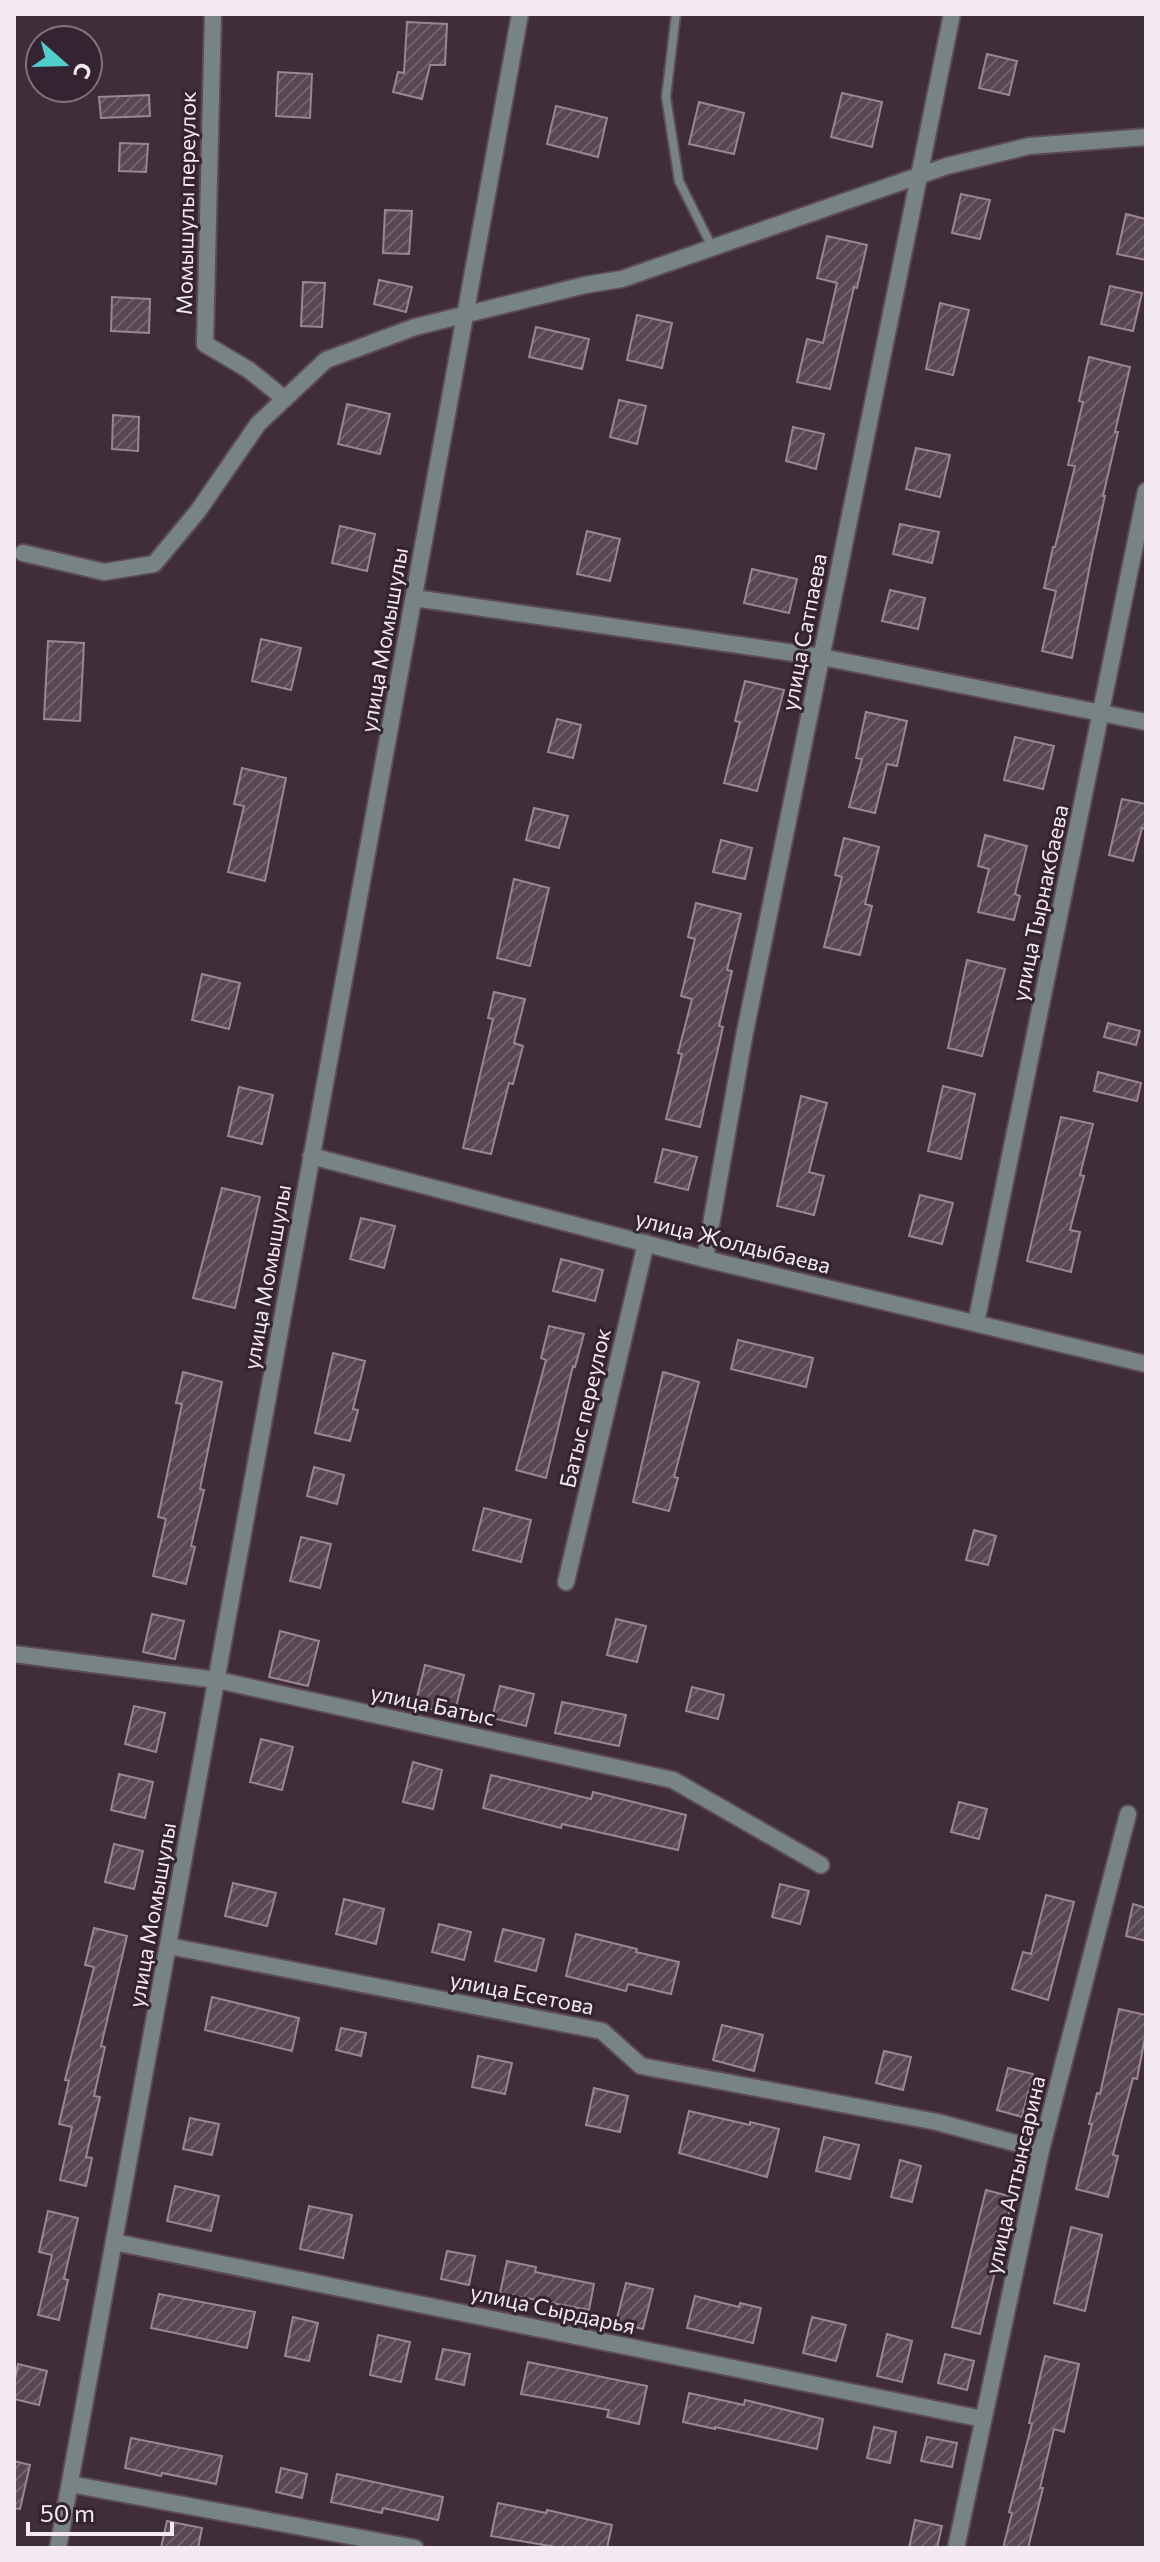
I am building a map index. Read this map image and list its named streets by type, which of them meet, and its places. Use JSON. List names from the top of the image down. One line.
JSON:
{"streets":{"street":["Момышулы переулок","улица Сатпаева","улица Момышулы","улица Тырнакбаева","улица Жолдыбаева","Батыс переулок","улица Батыс","улица Есетова","улица Алтынсарина","улица Сырдарья"]},"crossings":[["улица Сатпаева","улица Жолдыбаева"],["улица Момышулы","улица Жолдыбаева"],["улица Момышулы","улица Батыс"],["улица Момышулы","улица Есетова"],["улица Момышулы","улица Сырдарья"],["улица Тырнакбаева","улица Жолдыбаева"],["улица Жолдыбаева","Батыс переулок"],["улица Есетова","улица Алтынсарина"],["улица Алтынсарина","улица Сырдарья"]],"scale_bar":"50 m","north":"right"}
